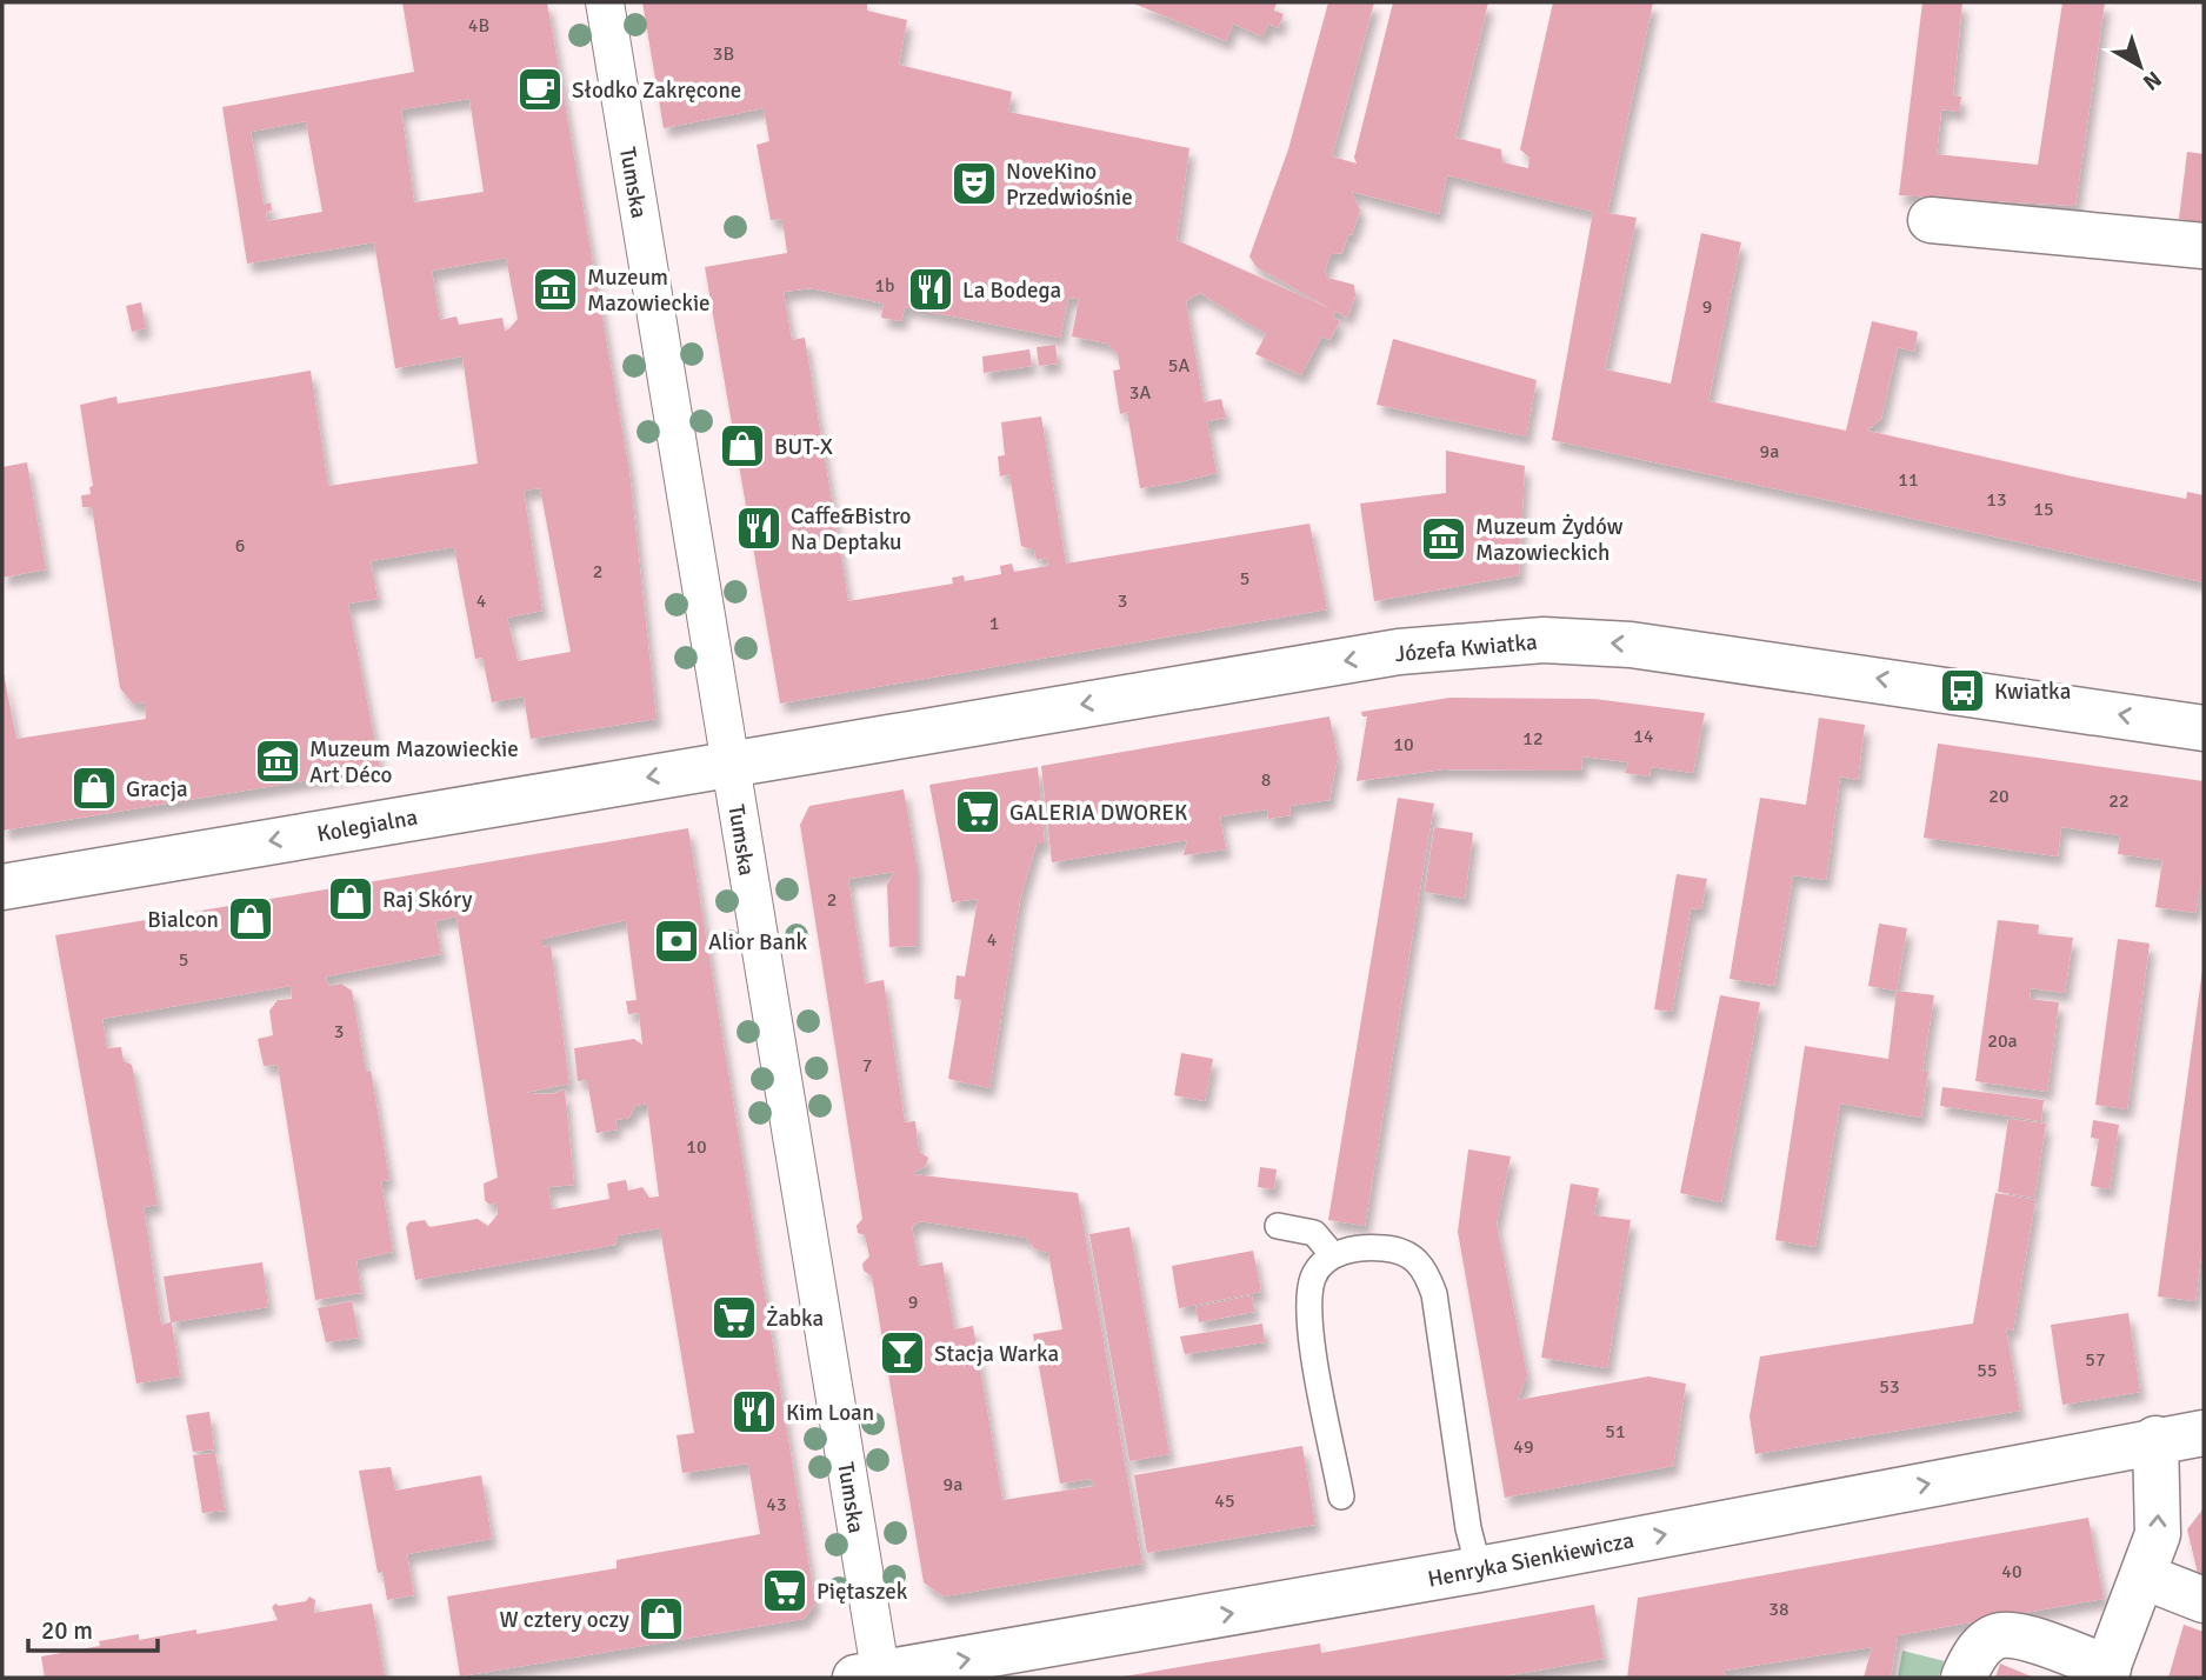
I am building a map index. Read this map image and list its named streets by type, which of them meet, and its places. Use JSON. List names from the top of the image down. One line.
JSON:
{"streets":{"street":["Tumska","Józefa Kwiatka","Kolegialna","Henryka Sienkiewicza"]},"crossings":[["Tumska","Józefa Kwiatka"],["Tumska","Kolegialna"],["Tumska","Henryka Sienkiewicza"],["Józefa Kwiatka","Kolegialna"]],"one_way":["Józefa Kwiatka","Kolegialna","Henryka Sienkiewicza"],"places":{"cafe":["Słodko Zakręcone"],"theatre":["NoveKino Przedwiośnie"],"museum":["Muzeum Mazowieckie","Muzeum Żydów Mazowieckich","Muzeum Mazowieckie Art Déco"],"restaurant":["La Bodega","Caffe&Bistro Na Deptaku","Kim Loan"],"shop":["BUT-X","Gracja","Raj Skóry","Bialcon","W cztery oczy"],"bus stop":["Kwiatka"],"supermarket":["GALERIA DWOREK","Żabka","Piętaszek"],"bank":["Alior Bank"],"bar":["Stacja Warka"]},"house_numbers":["4B","3B","1b","9","5A","3A","9a","11","13","15","6","2","5","4","3","1","14","12","10","8","20","22","2","4","5","3","20a","7","10","9","57","55","53","51","49","9a","45","43","40","38"],"scale_bar":"20 m","north":"bottom right"}
